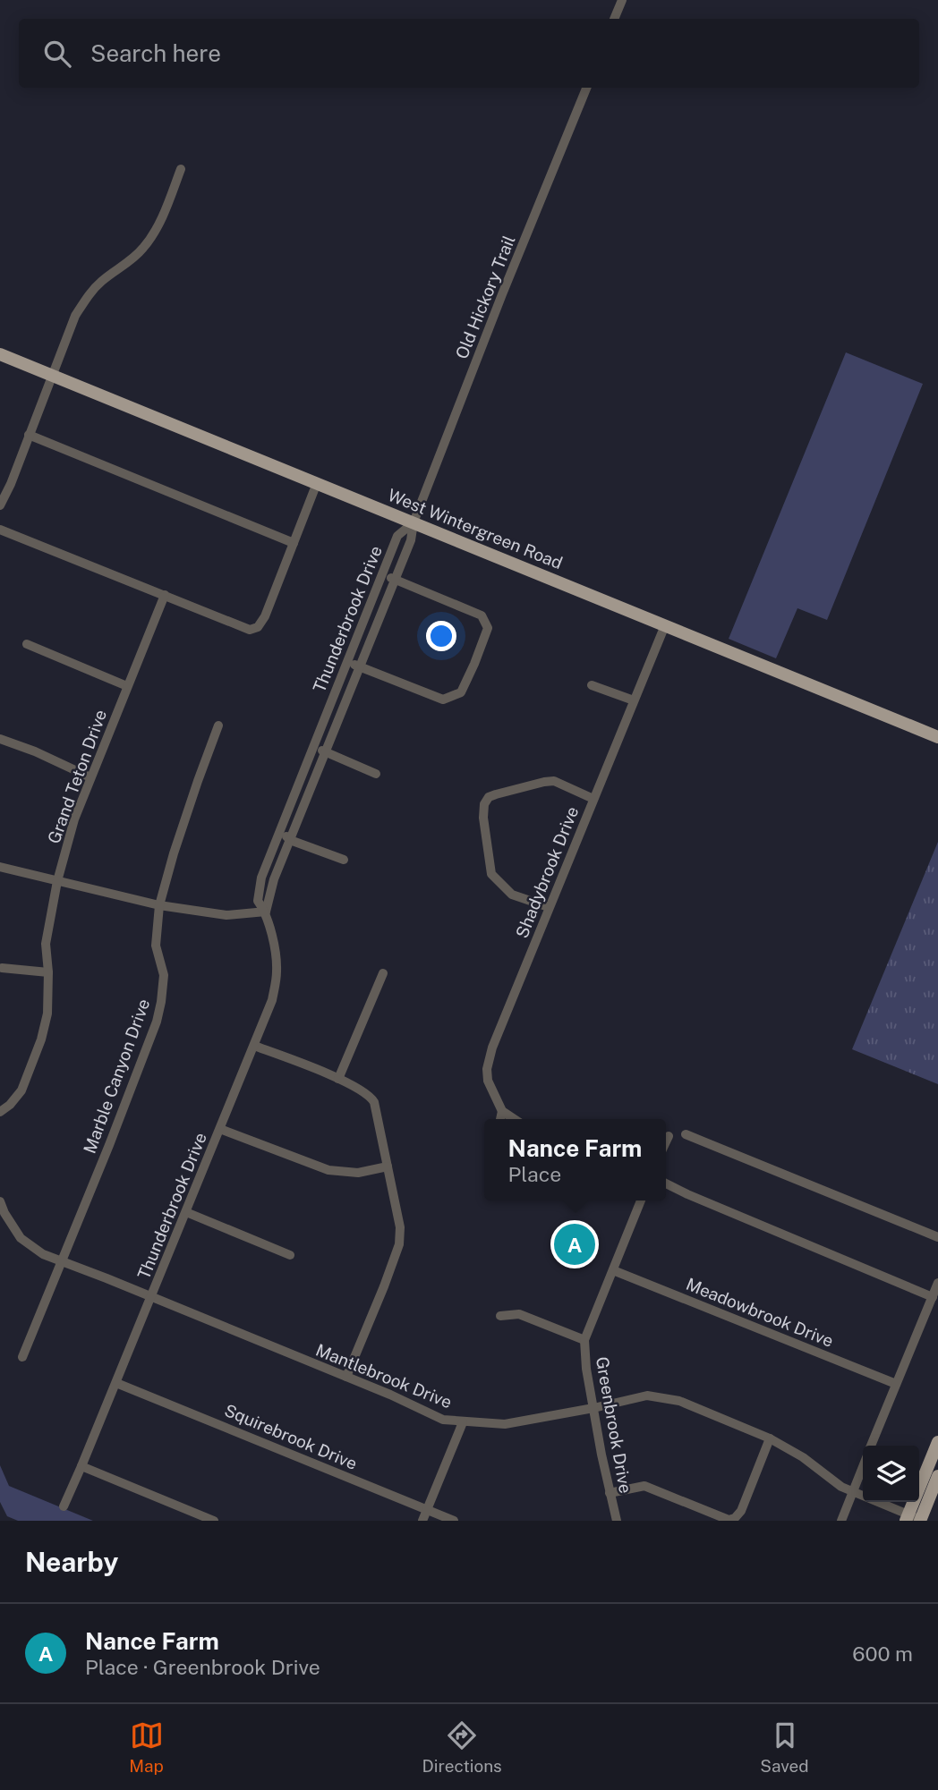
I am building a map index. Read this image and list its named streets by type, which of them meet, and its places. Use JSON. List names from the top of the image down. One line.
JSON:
{"streets":{"main road":["West Wintergreen Road"],"street":["Old Hickory Trail","Thunderbrook Drive","Grand Teton Drive","Shadybrook Drive","Marble Canyon Drive","Meadowbrook Drive","Mantlebrook Drive","Greenbrook Drive","Squirebrook Drive"]},"crossings":[["Old Hickory Trail","West Wintergreen Road"],["Old Hickory Trail","Thunderbrook Drive"],["West Wintergreen Road","Thunderbrook Drive"],["West Wintergreen Road","Shadybrook Drive"],["Thunderbrook Drive","Mantlebrook Drive"],["Thunderbrook Drive","Squirebrook Drive"],["Marble Canyon Drive","Mantlebrook Drive"],["Meadowbrook Drive","Greenbrook Drive"],["Mantlebrook Drive","Greenbrook Drive"]],"page":{"search":"Search here","popup":["Nance Farm","Place"],"pins":"A","heading":"Nearby","list":[{"mark":"A","name":"Nance Farm","note":"Place · Greenbrook Drive","value":"600 m"}],"nav":["Map","Directions","Saved"]}}
